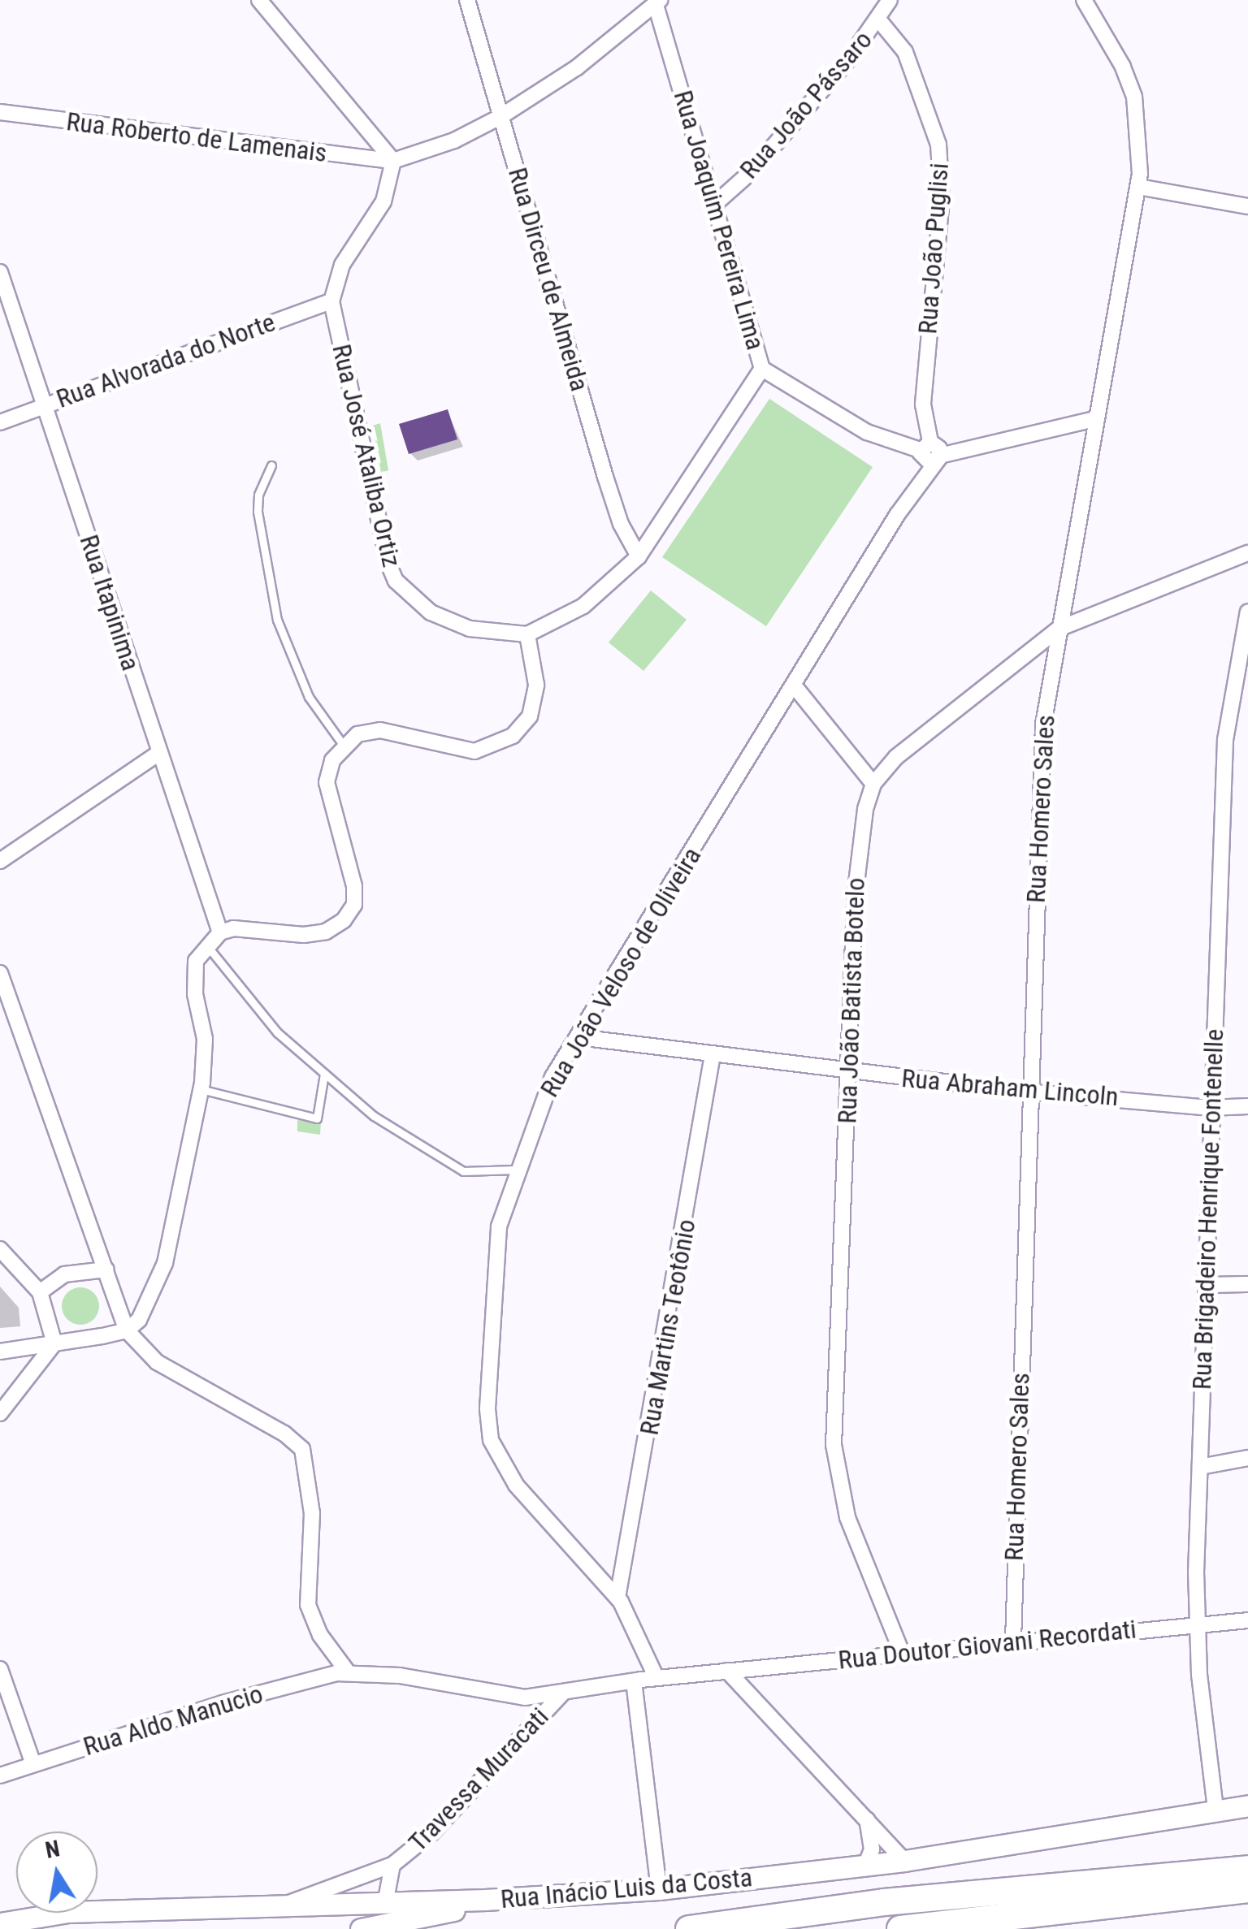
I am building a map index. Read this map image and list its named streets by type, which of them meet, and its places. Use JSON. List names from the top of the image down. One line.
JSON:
{"streets":{"main road":["Rua Inácio Luis da Costa"],"street":["Rua João Pássaro","Rua Roberto de Lamenais","Rua Joaquim Pereira Lima","Rua João Puglisi","Rua Dirceu de Almeida","Rua Alvorada do Norte","Rua José Ataliba Ortiz","Rua Itapinima","Rua Homero Sales","Rua João Veloso de Oliveira","Rua João Batista Botelo","Rua Abraham Lincoln","Rua Brigadeiro Henrique Fontenelle","Rua Martins Teotônio","Rua Doutor Giovani Recordati","Rua Aldo Manucio","Travessa Muracati"]},"crossings":[["Rua João Pássaro","Rua Joaquim Pereira Lima"],["Rua João Pássaro","Rua João Puglisi"],["Rua Roberto de Lamenais","Rua José Ataliba Ortiz"],["Rua Joaquim Pereira Lima","Rua Dirceu de Almeida"],["Rua Joaquim Pereira Lima","Rua José Ataliba Ortiz"],["Rua Alvorada do Norte","Rua José Ataliba Ortiz"],["Rua Alvorada do Norte","Rua Itapinima"],["Rua Homero Sales","Rua João Batista Botelo"],["Rua Homero Sales","Rua Abraham Lincoln"],["Rua Homero Sales","Rua Doutor Giovani Recordati"],["Rua João Veloso de Oliveira","Rua Abraham Lincoln"],["Rua João Veloso de Oliveira","Rua Martins Teotônio"],["Rua João Veloso de Oliveira","Rua Doutor Giovani Recordati"],["Rua João Batista Botelo","Rua Abraham Lincoln"],["Rua João Batista Botelo","Rua Doutor Giovani Recordati"],["Rua Abraham Lincoln","Rua Brigadeiro Henrique Fontenelle"],["Rua Abraham Lincoln","Rua Martins Teotônio"],["Rua Brigadeiro Henrique Fontenelle","Rua Doutor Giovani Recordati"],["Rua Brigadeiro Henrique Fontenelle","Rua Inácio Luis da Costa"],["Rua Doutor Giovani Recordati","Rua Aldo Manucio"],["Rua Doutor Giovani Recordati","Travessa Muracati"],["Rua Aldo Manucio","Travessa Muracati"],["Travessa Muracati","Rua Inácio Luis da Costa"]],"north":"top"}
